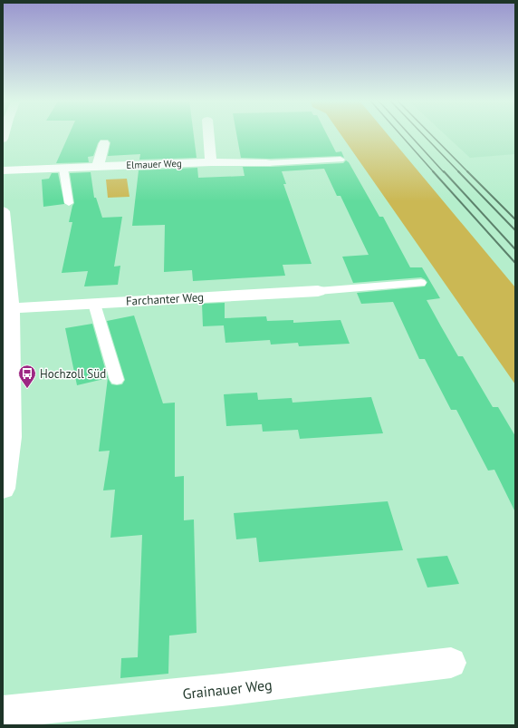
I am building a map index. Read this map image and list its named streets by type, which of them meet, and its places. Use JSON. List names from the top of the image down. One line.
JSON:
{"streets":{"street":["Elmauer Weg","Farchanter Weg","Grainauer Weg"]},"places":{"bus stop":["Hochzoll Süd"]}}
